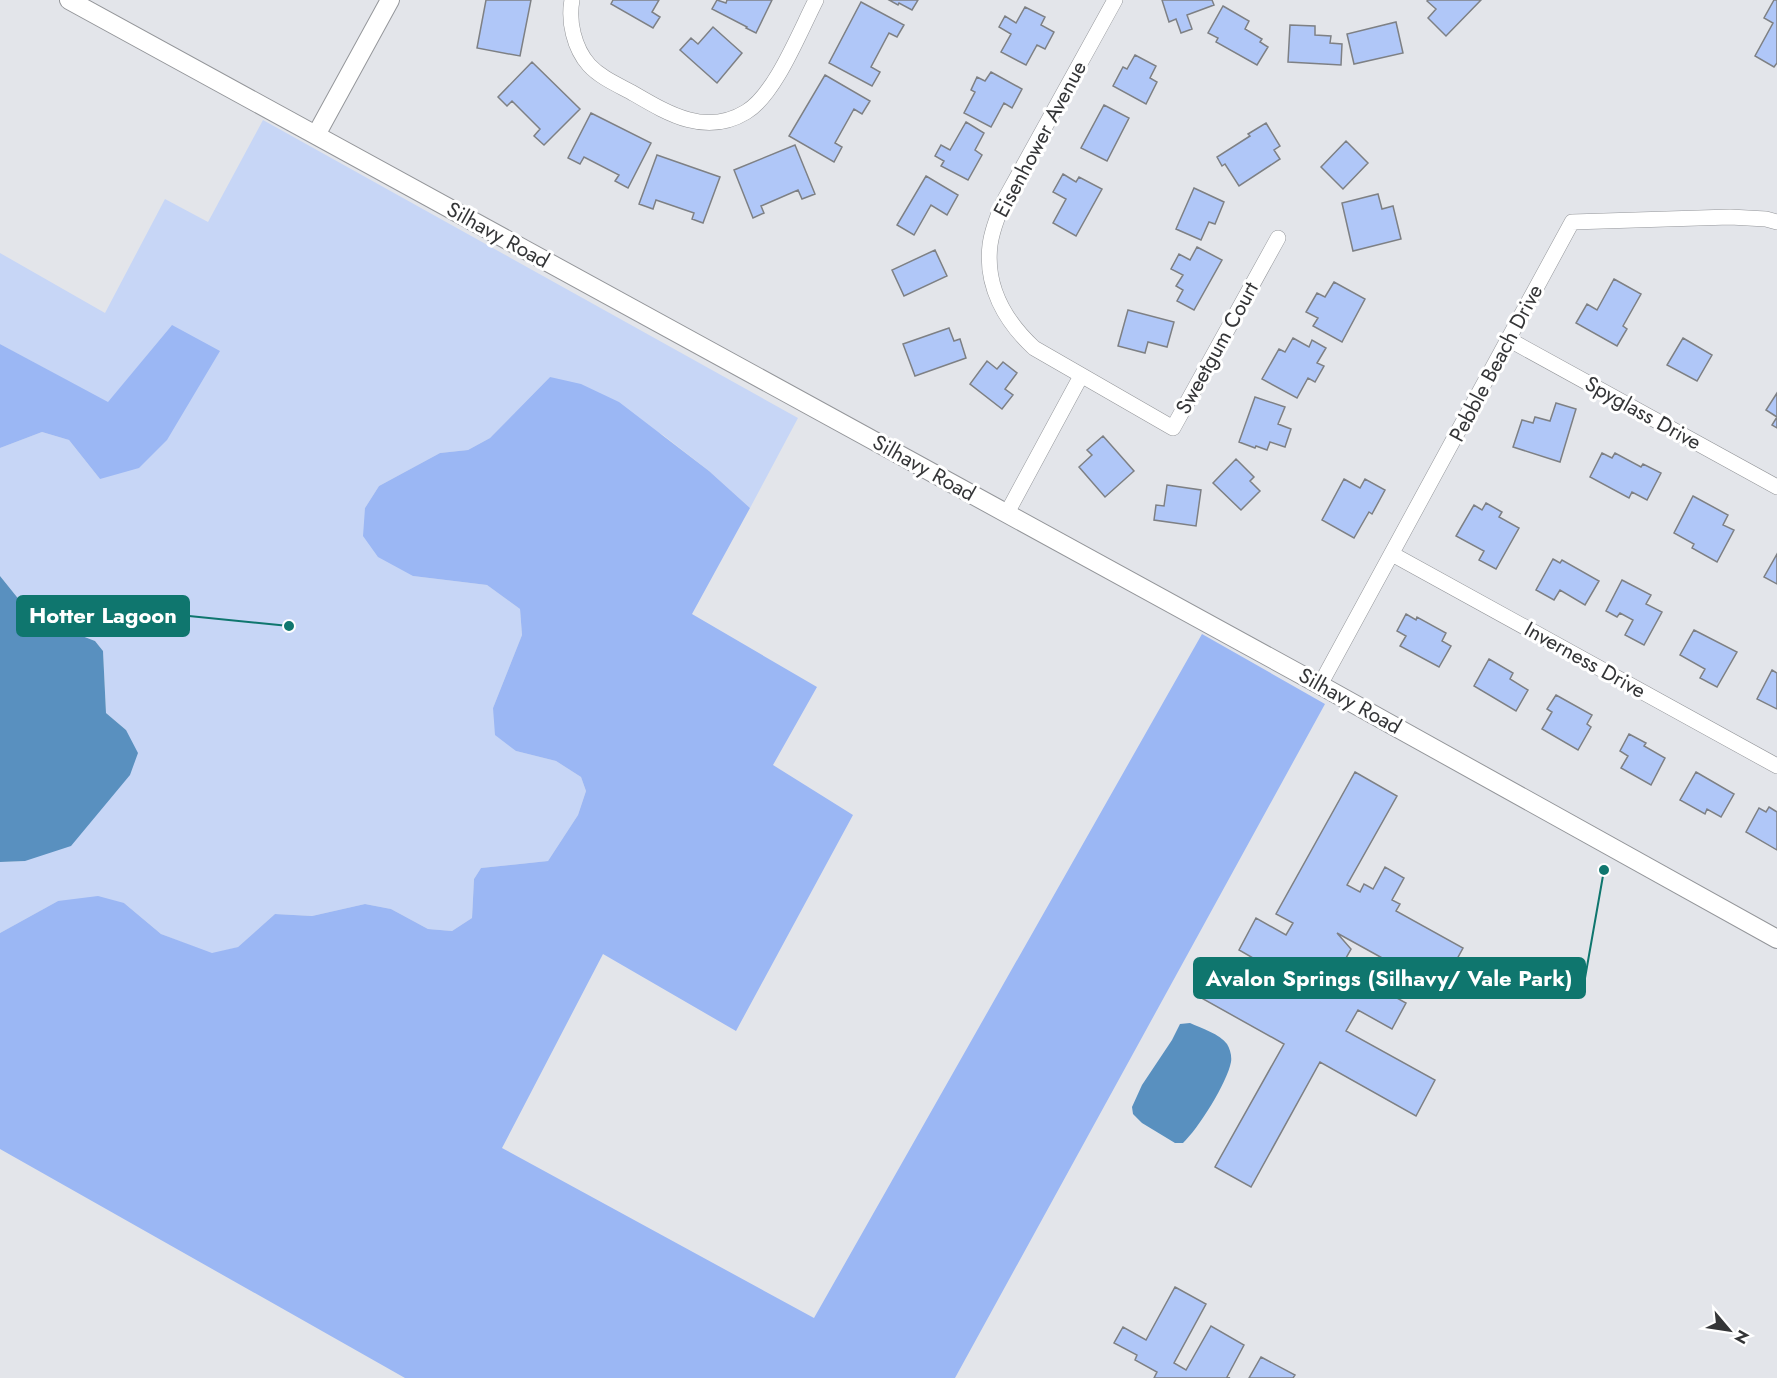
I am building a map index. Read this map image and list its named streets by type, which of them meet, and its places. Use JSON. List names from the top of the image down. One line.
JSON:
{"streets":{"street":["Eisenhower Avenue","Silhavy Road","Sweetgum Court","Pebble Beach Drive","Spyglass Drive","Inverness Drive"]},"crossings":[["Eisenhower Avenue","Sweetgum Court"],["Silhavy Road","Pebble Beach Drive"],["Pebble Beach Drive","Spyglass Drive"],["Pebble Beach Drive","Inverness Drive"]],"places":["Hotter Lagoon","Avalon Springs (Silhavy/ Vale Park)"],"north":"bottom right"}
